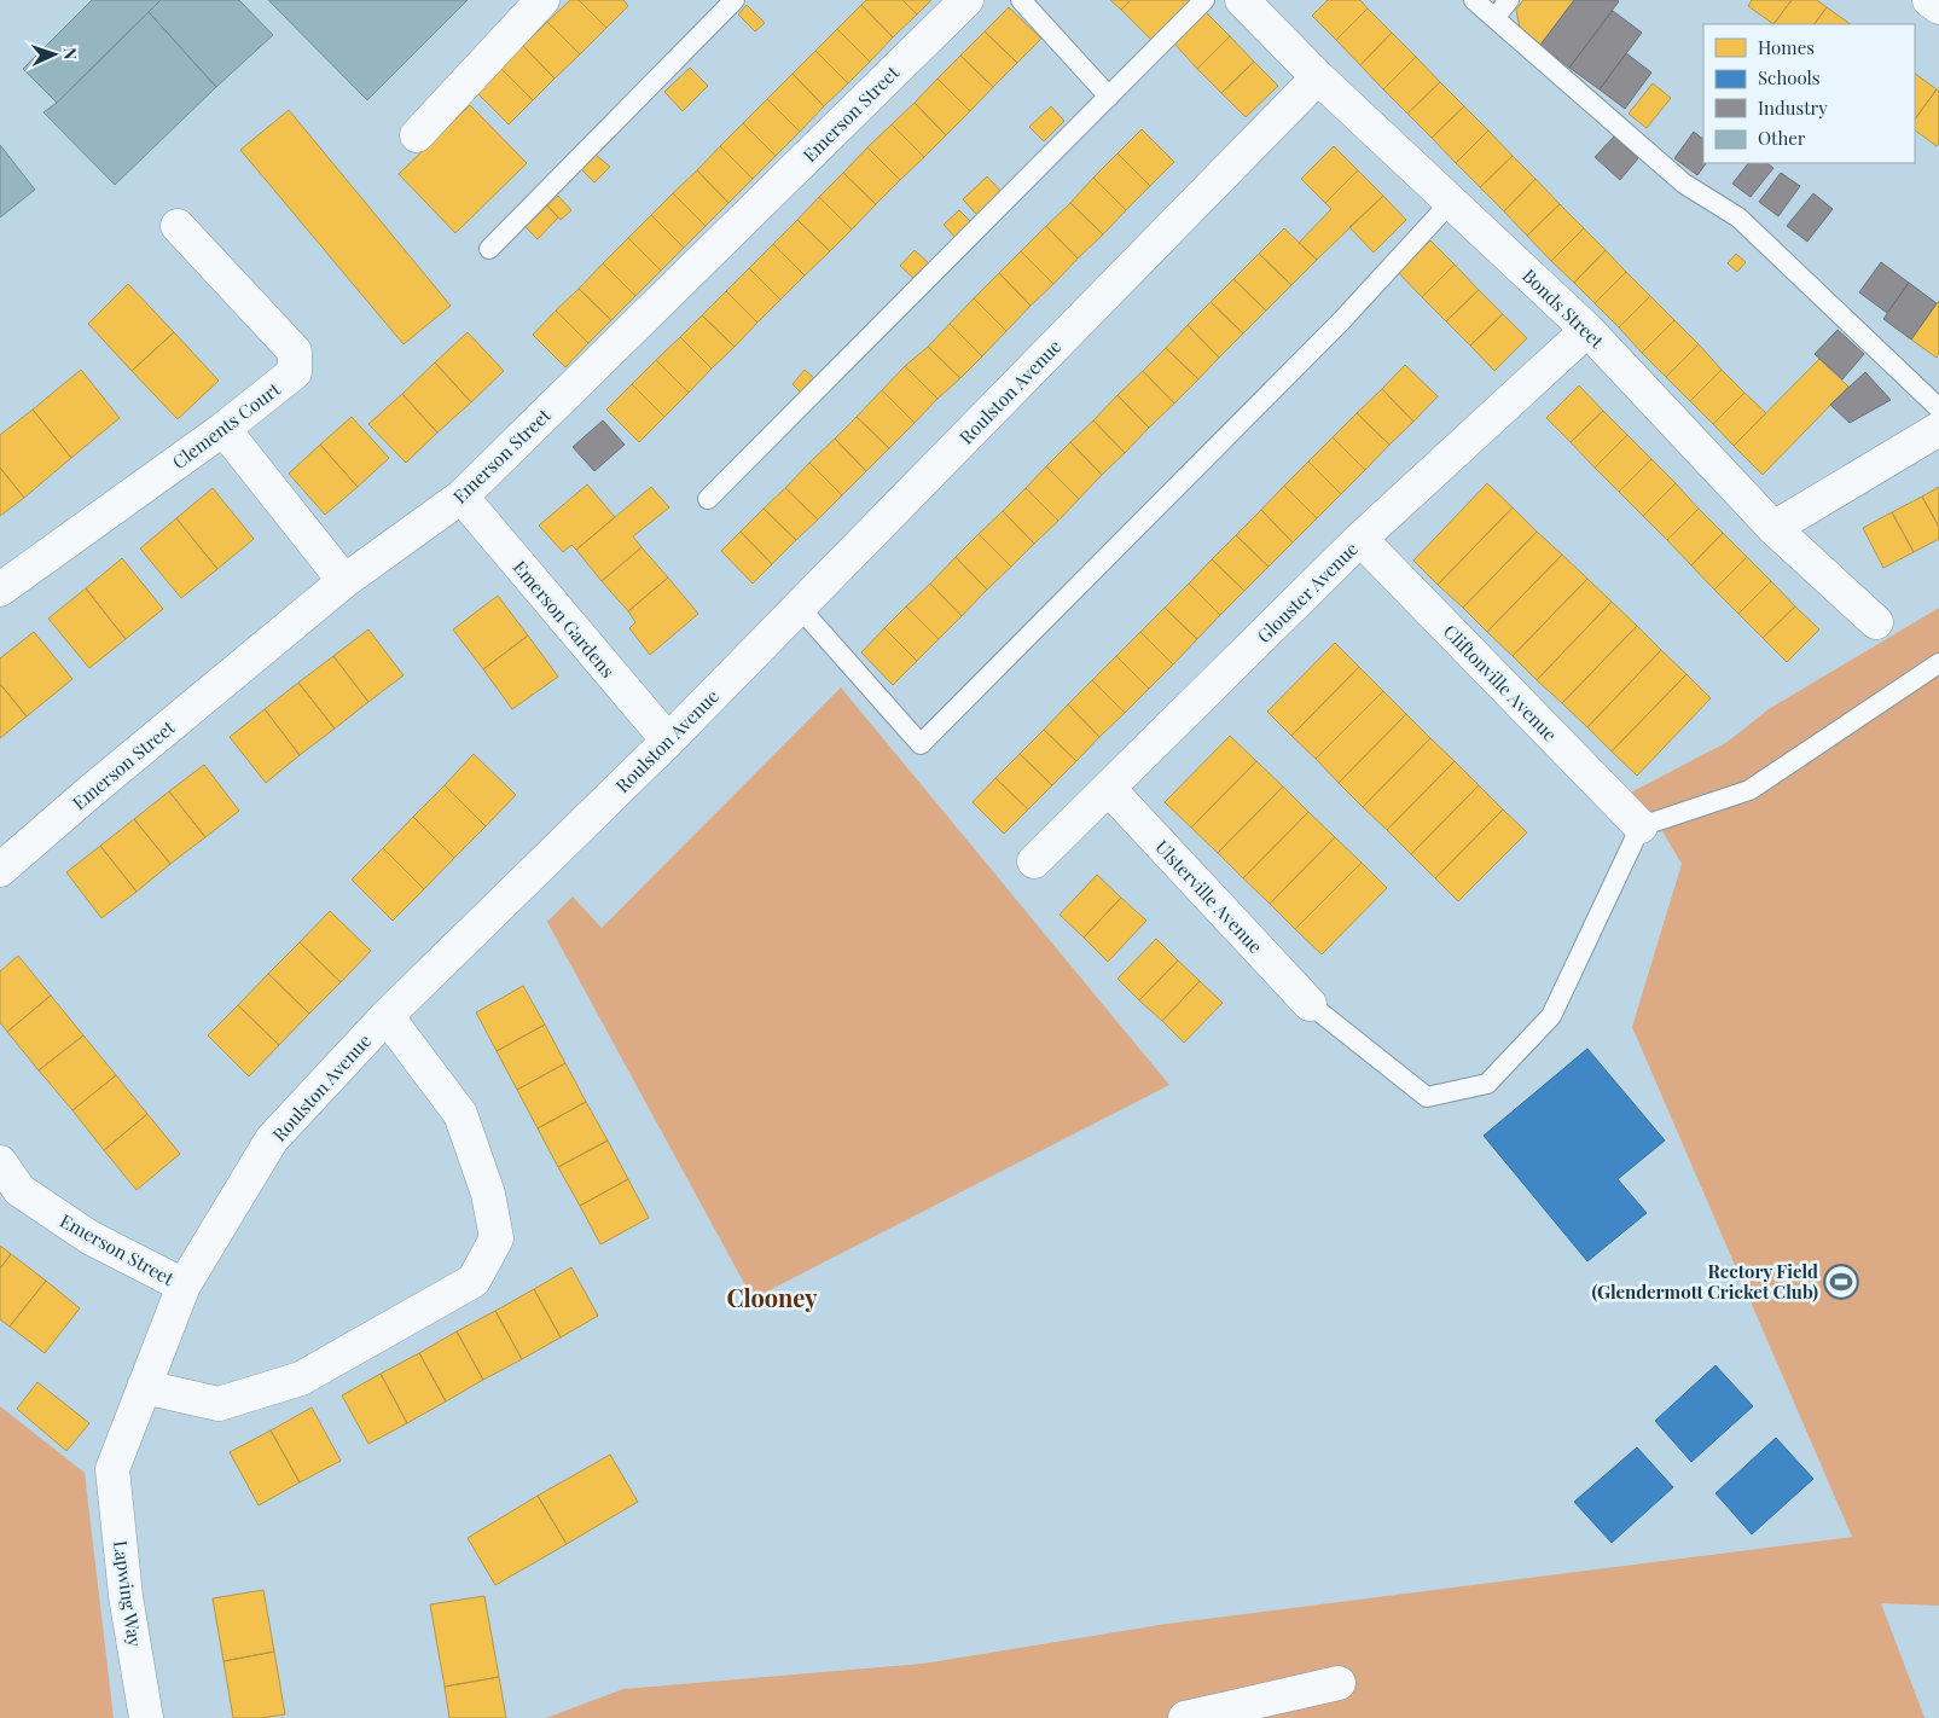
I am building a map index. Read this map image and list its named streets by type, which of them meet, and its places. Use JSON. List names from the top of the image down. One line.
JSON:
{"streets":{"street":["Emerson Street","Bonds Street","Roulston Avenue","Clements Court","Glouster Avenue","Emerson Gardens","Cliftonville Avenue","Ulsterville Avenue","Lapwing Way"]},"crossings":[["Emerson Street","Roulston Avenue"],["Emerson Street","Emerson Gardens"],["Bonds Street","Roulston Avenue"],["Bonds Street","Glouster Avenue"],["Roulston Avenue","Emerson Gardens"],["Roulston Avenue","Lapwing Way"],["Glouster Avenue","Cliftonville Avenue"],["Glouster Avenue","Ulsterville Avenue"]],"districts":["Clooney"],"places":{"sports":["Rectory Field (Glendermott Cricket Club)"]},"legend":["Homes","Schools","Industry","Other"],"north":"right"}
